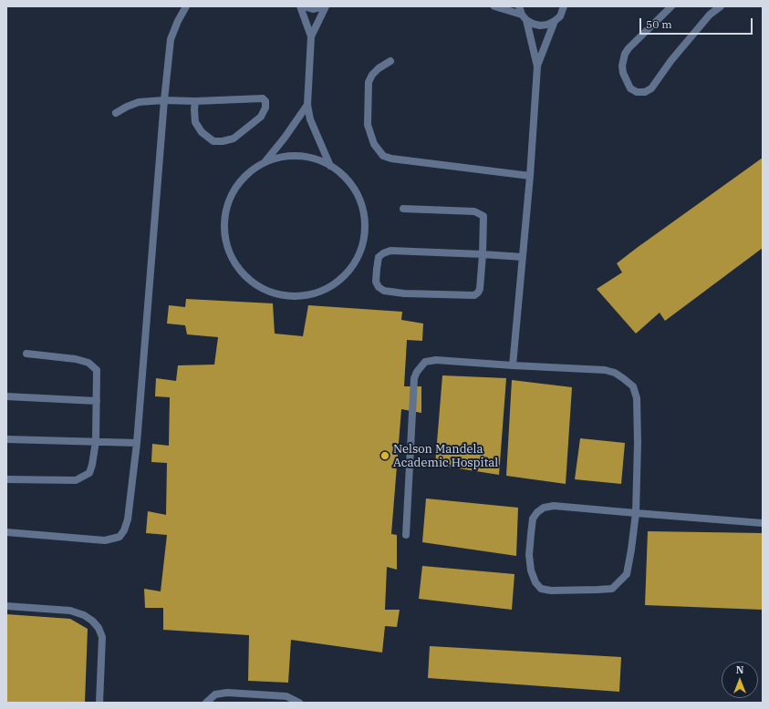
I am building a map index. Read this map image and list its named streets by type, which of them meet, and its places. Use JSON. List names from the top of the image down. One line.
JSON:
{"places":["Nelson Mandela Academic Hospital"],"scale_bar":"50 m","north":"top"}
